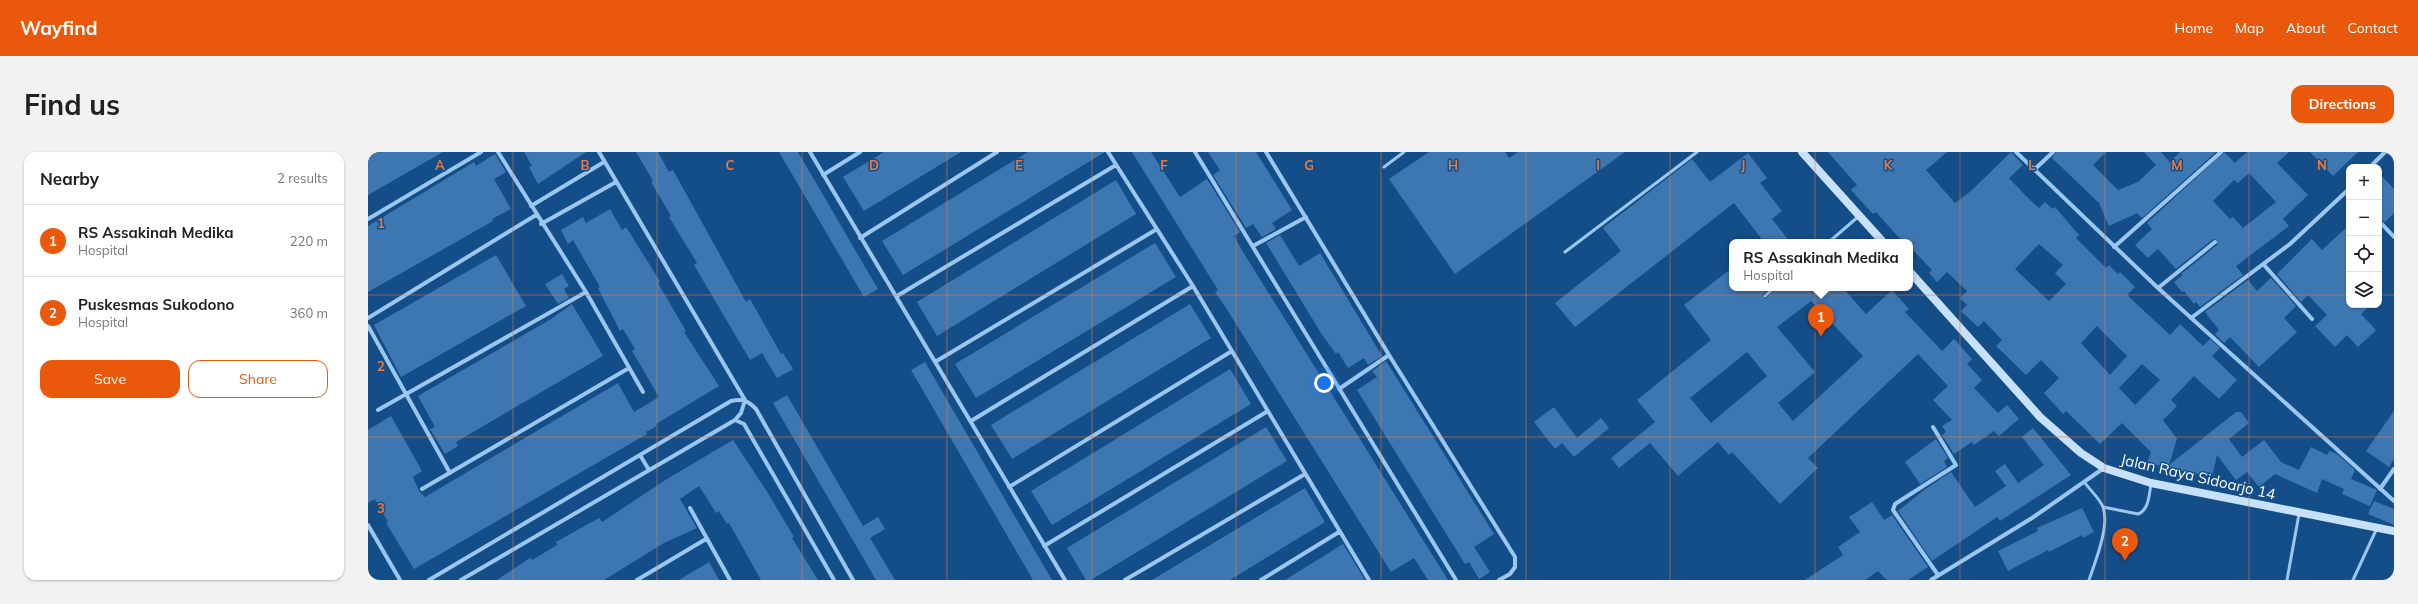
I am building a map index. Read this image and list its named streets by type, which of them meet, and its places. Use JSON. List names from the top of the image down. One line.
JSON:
{"streets":{"main road":["Jalan Raya Sidoarjo 14"]},"page":{"header":"Wayfind","nav":["Home","Map","About","Contact"],"buttons":["Directions",["Save","Share"]],"title":"Find us","heading":["Nearby","2 results"],"map_buttons":["+","−"],"list":[{"mark":"1","name":"RS Assakinah Medika","note":"Hospital","value":"220 m"},{"mark":"2","name":"Puskesmas Sukodono","note":"Hospital","value":"360 m"}],"popup":["RS Assakinah Medika","Hospital"],"pins":["1","2"]},"grid":{"columns":["A","B","C","D","E","F","G","H","I","J","K","L","M","N"],"rows":["1","2","3"]}}
